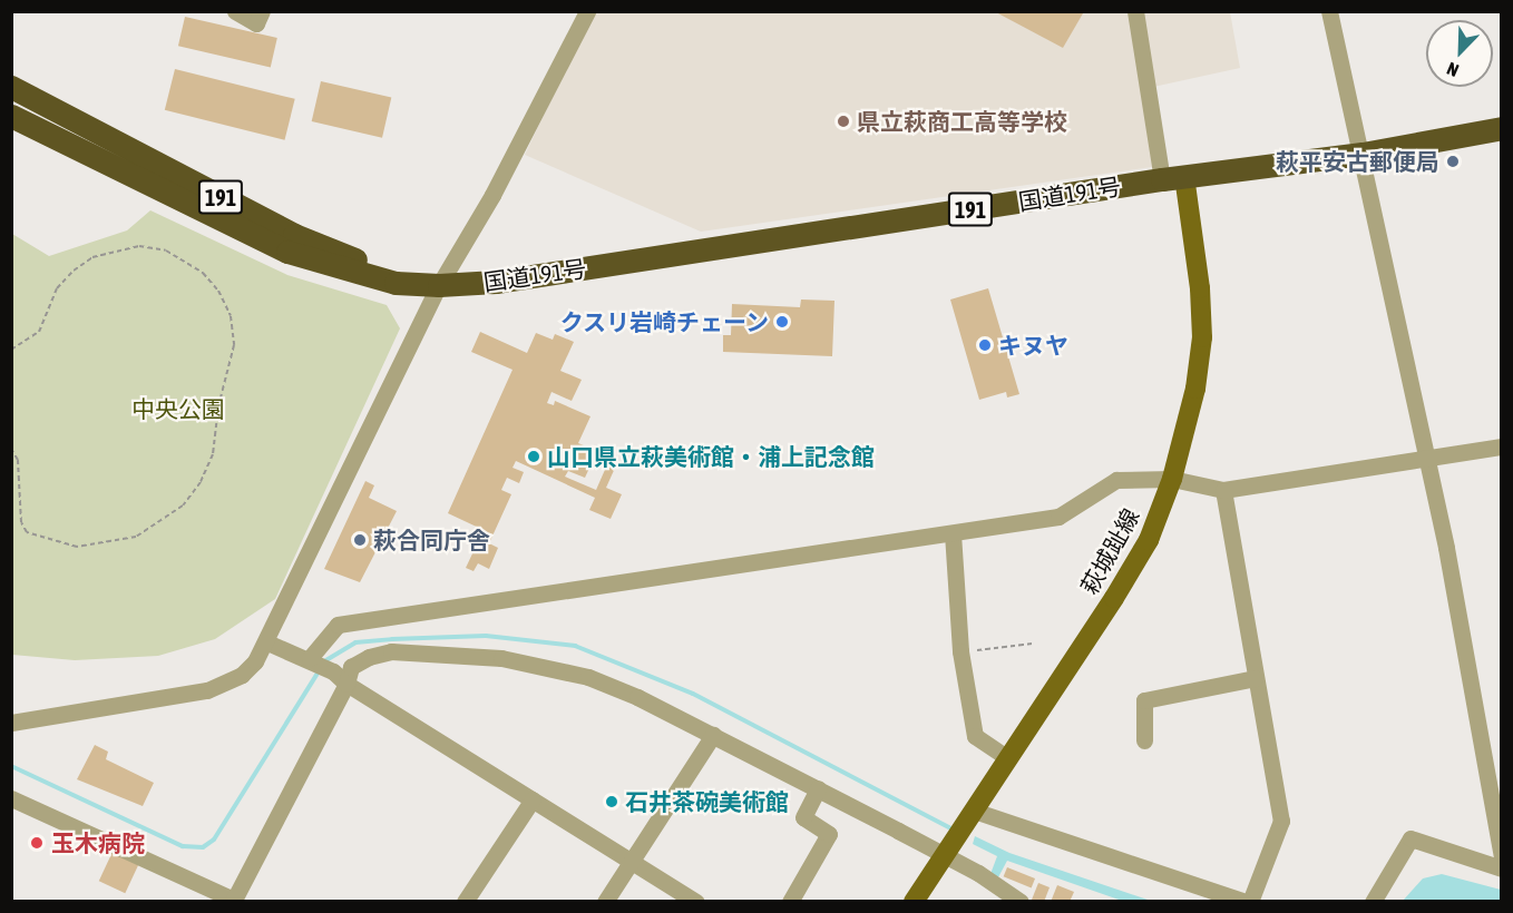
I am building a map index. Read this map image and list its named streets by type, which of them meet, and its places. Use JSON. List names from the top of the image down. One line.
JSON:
{"streets":{"highway":["国道191号","191"],"main road":["萩城趾線"]},"crossings":[["国道191号","萩城趾線"]],"parks":["中央公園"],"places":["県立萩商工高等学校","萩平安古郵便局","クスリ岩崎チェーン","キヌヤ","山口県立萩美術館・浦上記念館","萩合同庁舎","石井茶碗美術館","玉木病院"],"north":"bottom left"}
